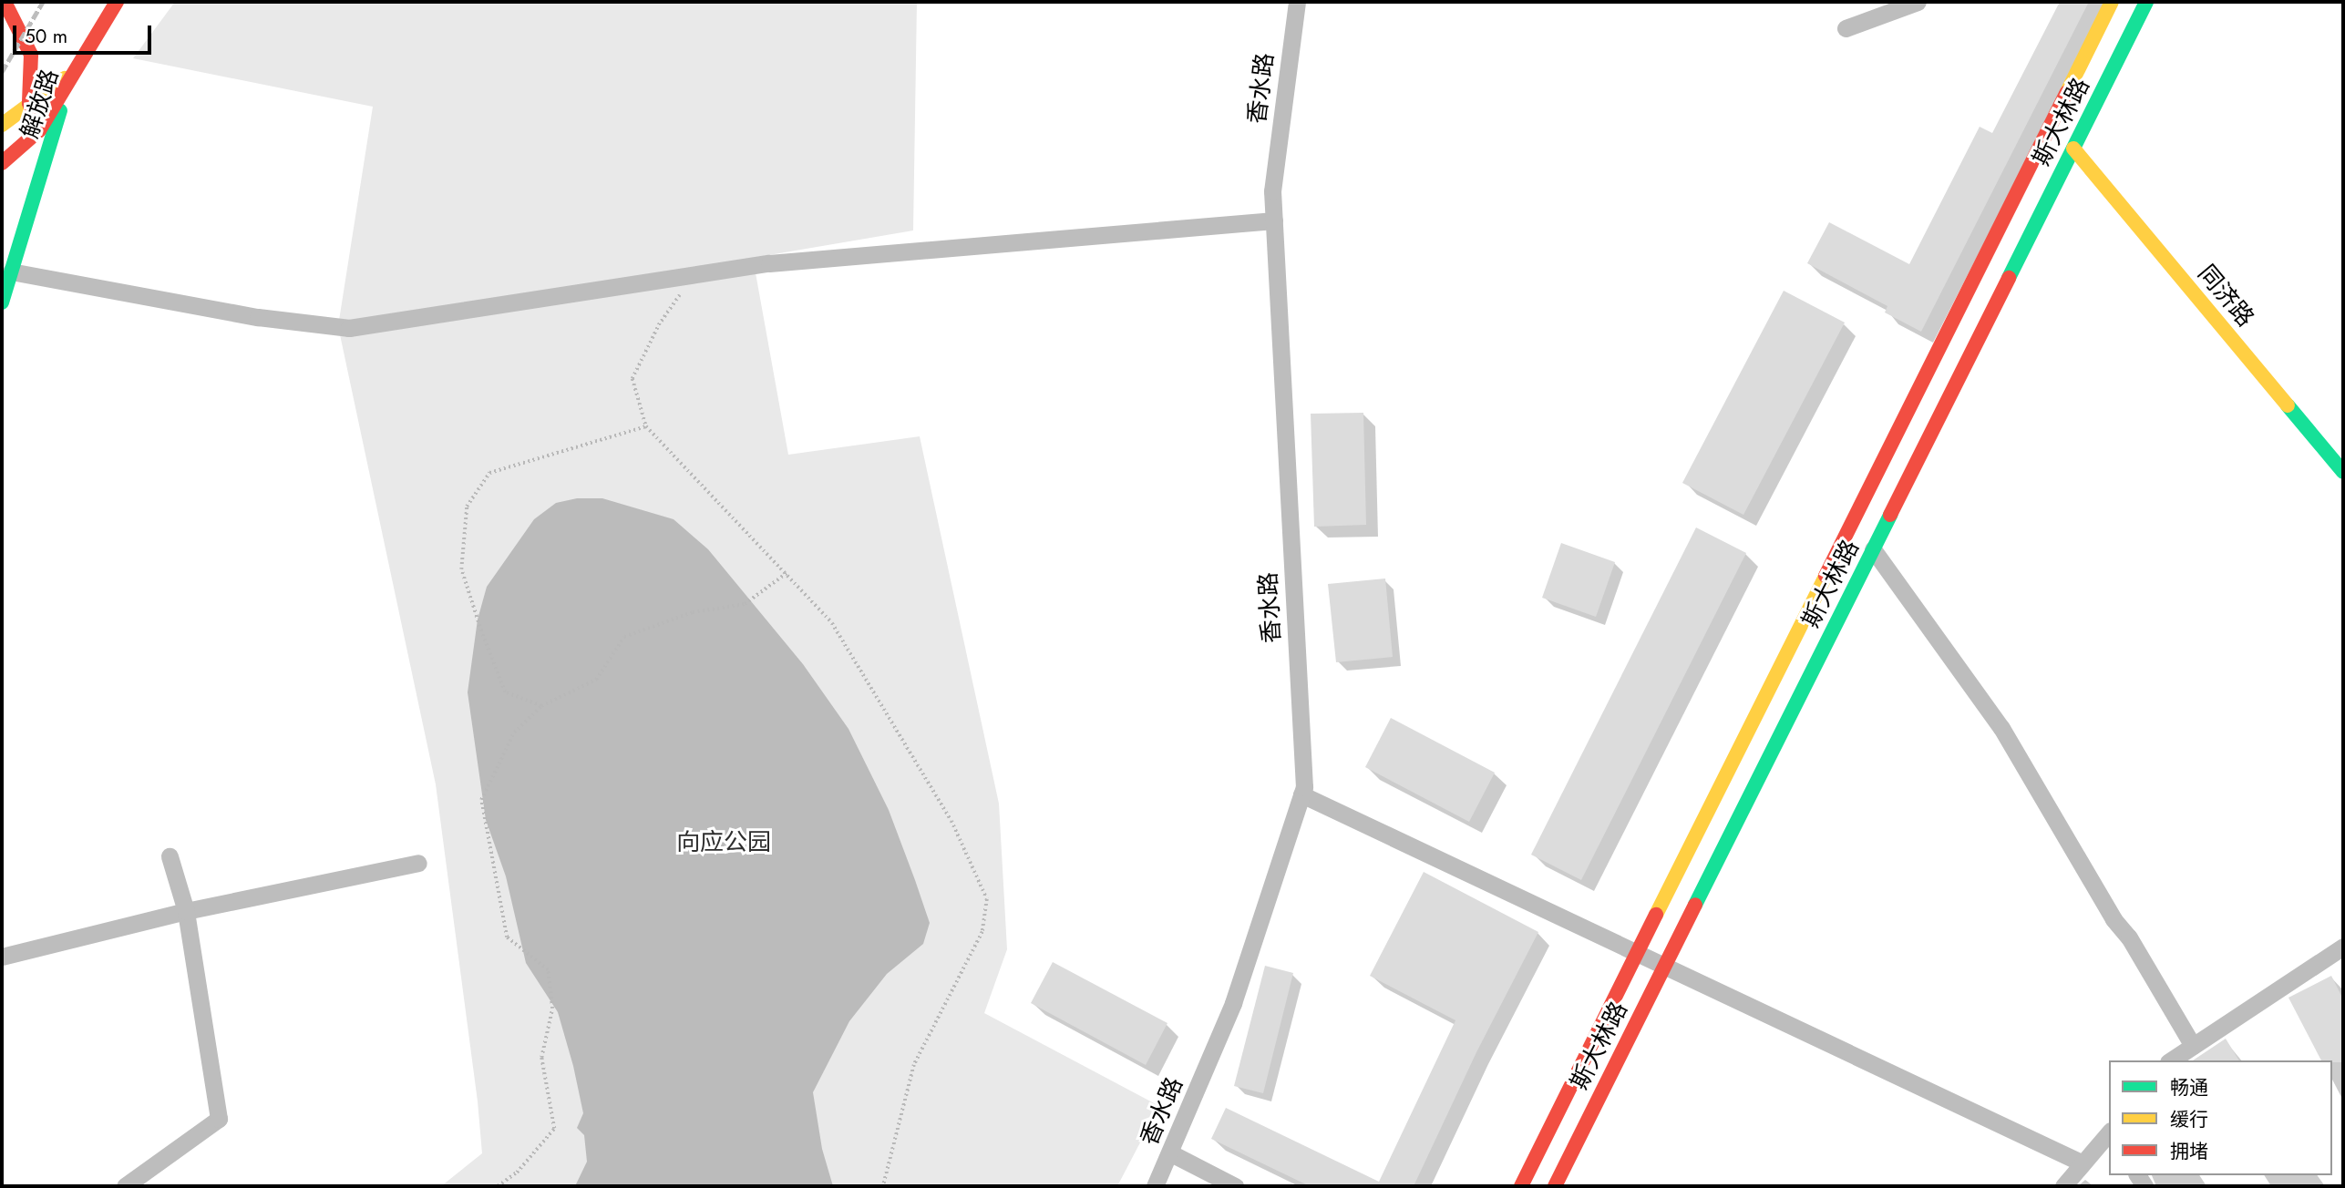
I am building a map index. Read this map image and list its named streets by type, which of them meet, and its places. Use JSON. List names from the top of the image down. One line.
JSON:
{"streets":{"main road":["解放路","斯大林路","同济路"],"street":["香水路"]},"crossings":[["斯大林路","同济路"]],"parks":["向应公园"],"legend":["畅通","缓行","拥堵"],"scale_bar":"50 m"}
